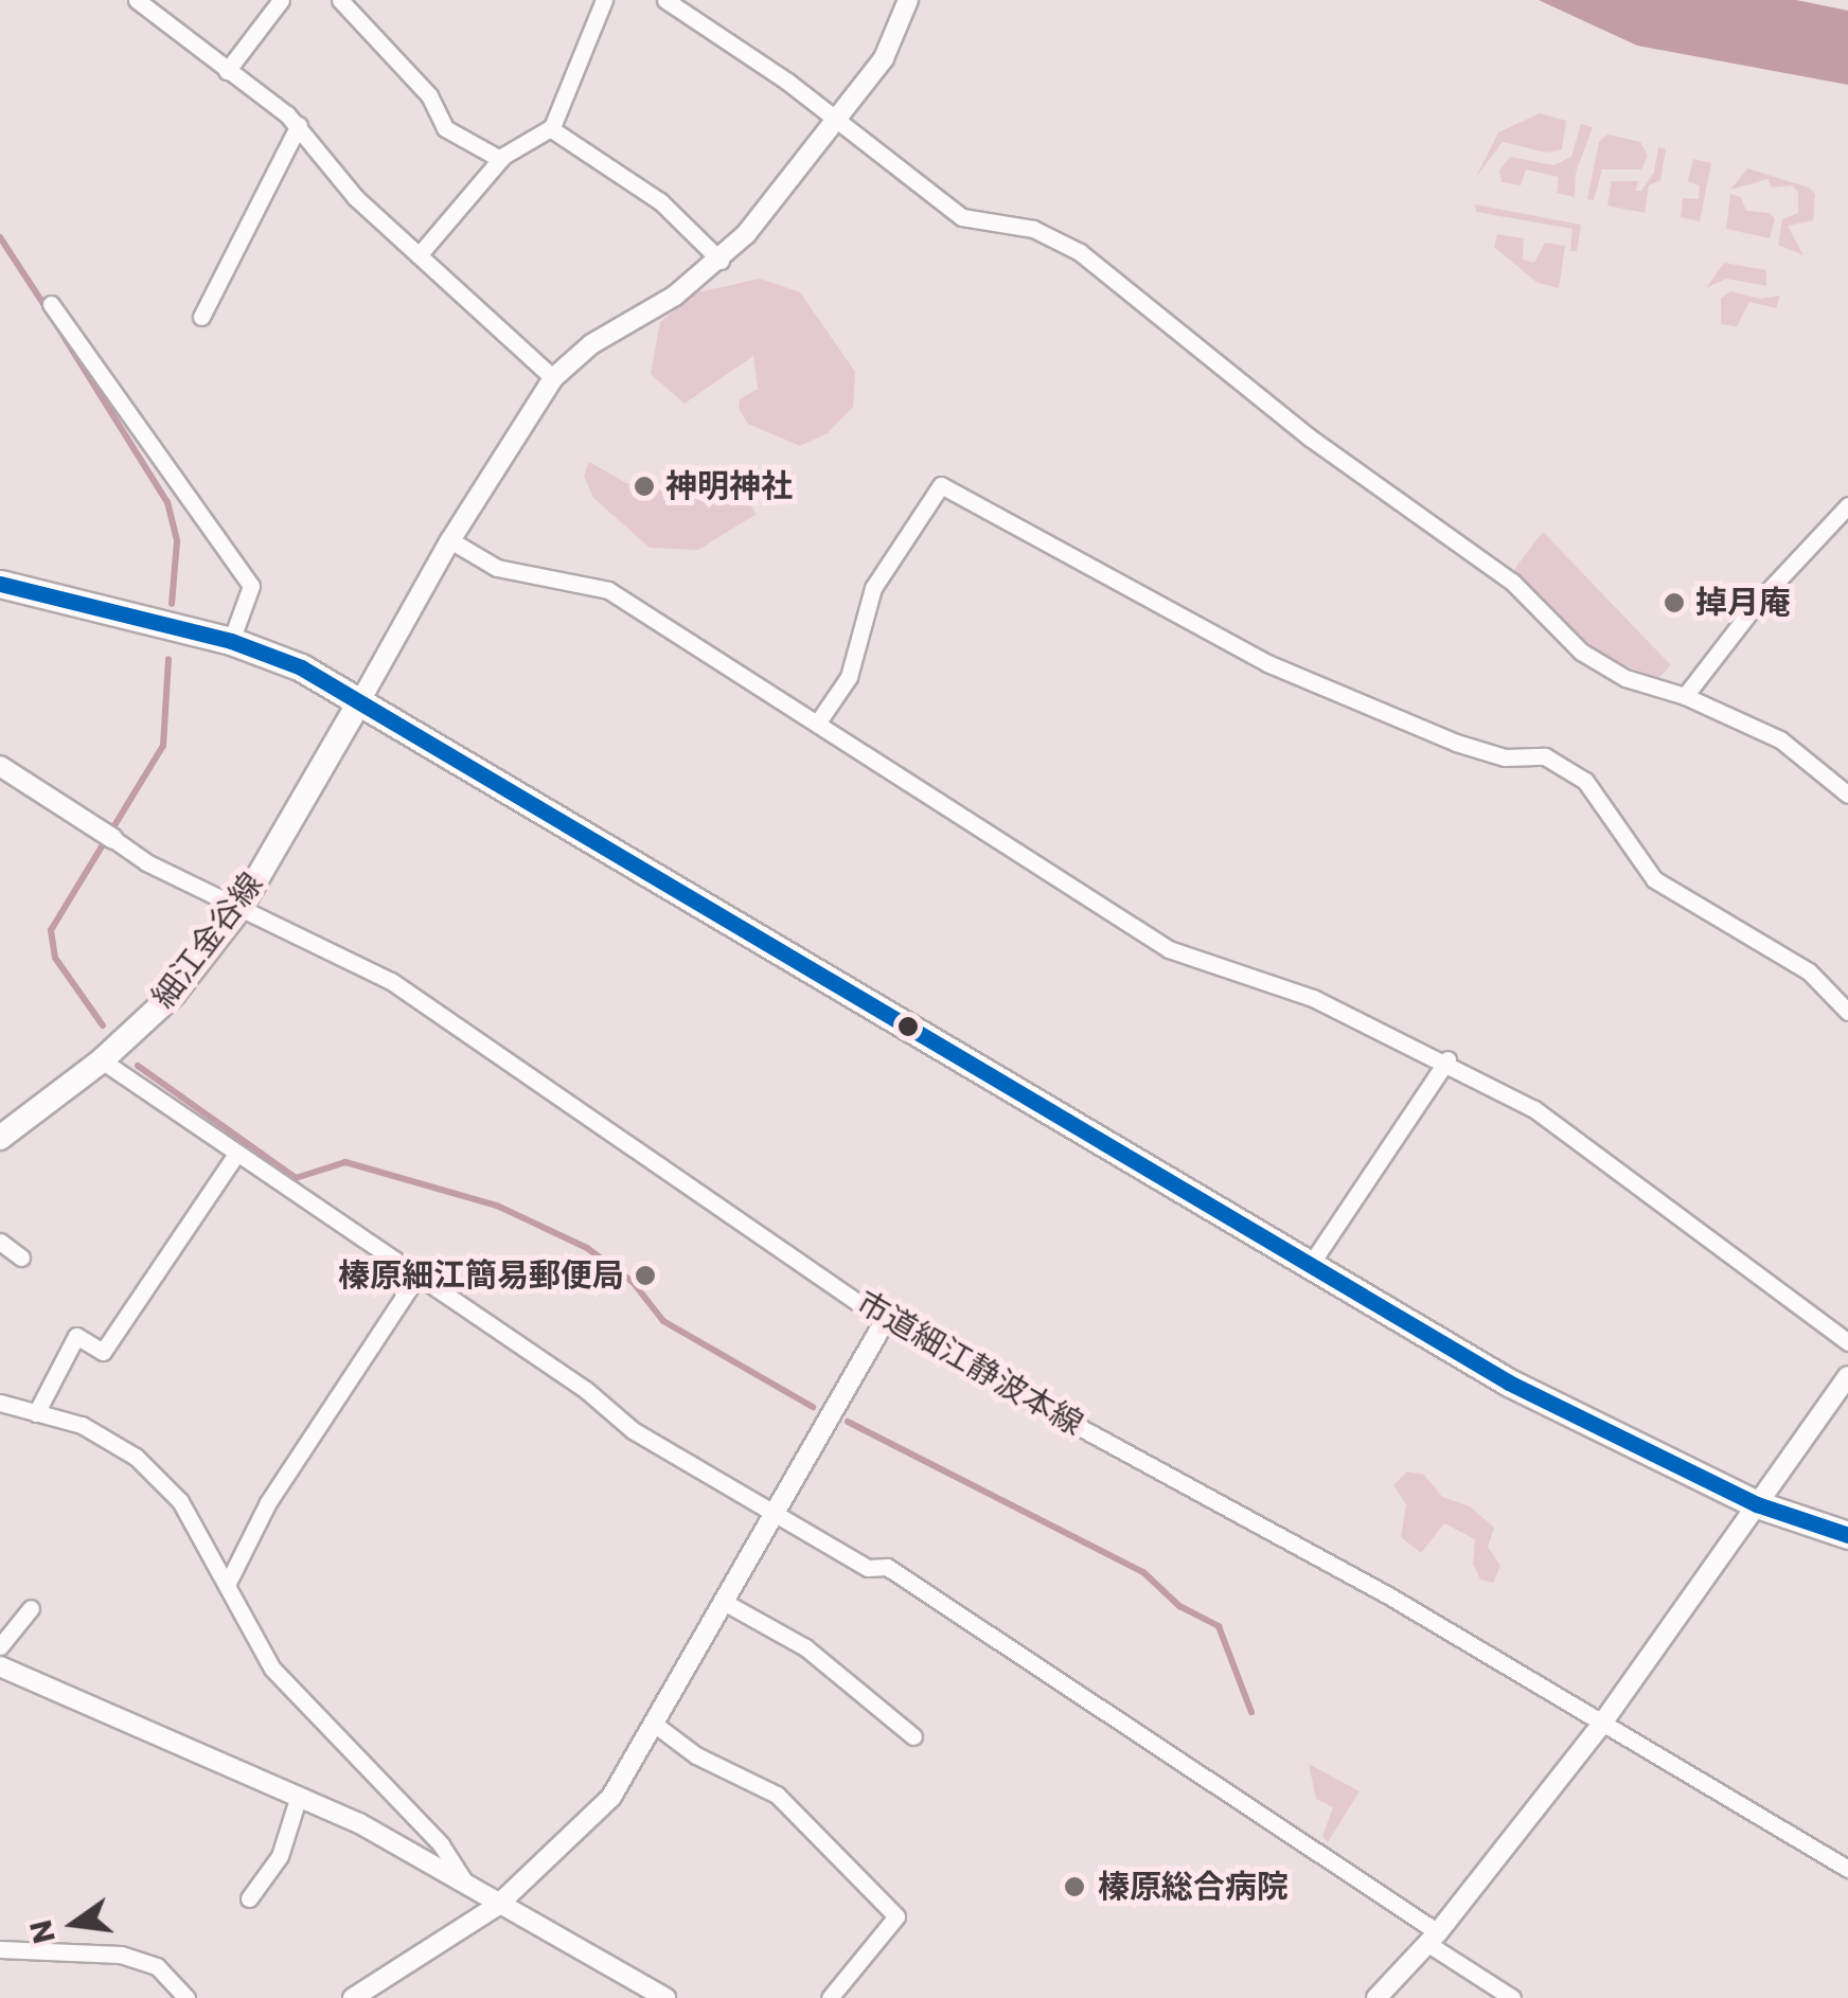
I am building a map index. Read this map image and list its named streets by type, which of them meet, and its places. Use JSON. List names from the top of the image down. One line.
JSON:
{"streets":{"main road":["細江金谷線"],"street":["市道細江静波本線"]},"crossings":[["細江金谷線","市道細江静波本線"]],"places":["神明神社","掉月庵","榛原細江簡易郵便局","榛原総合病院"],"north":"left"}
